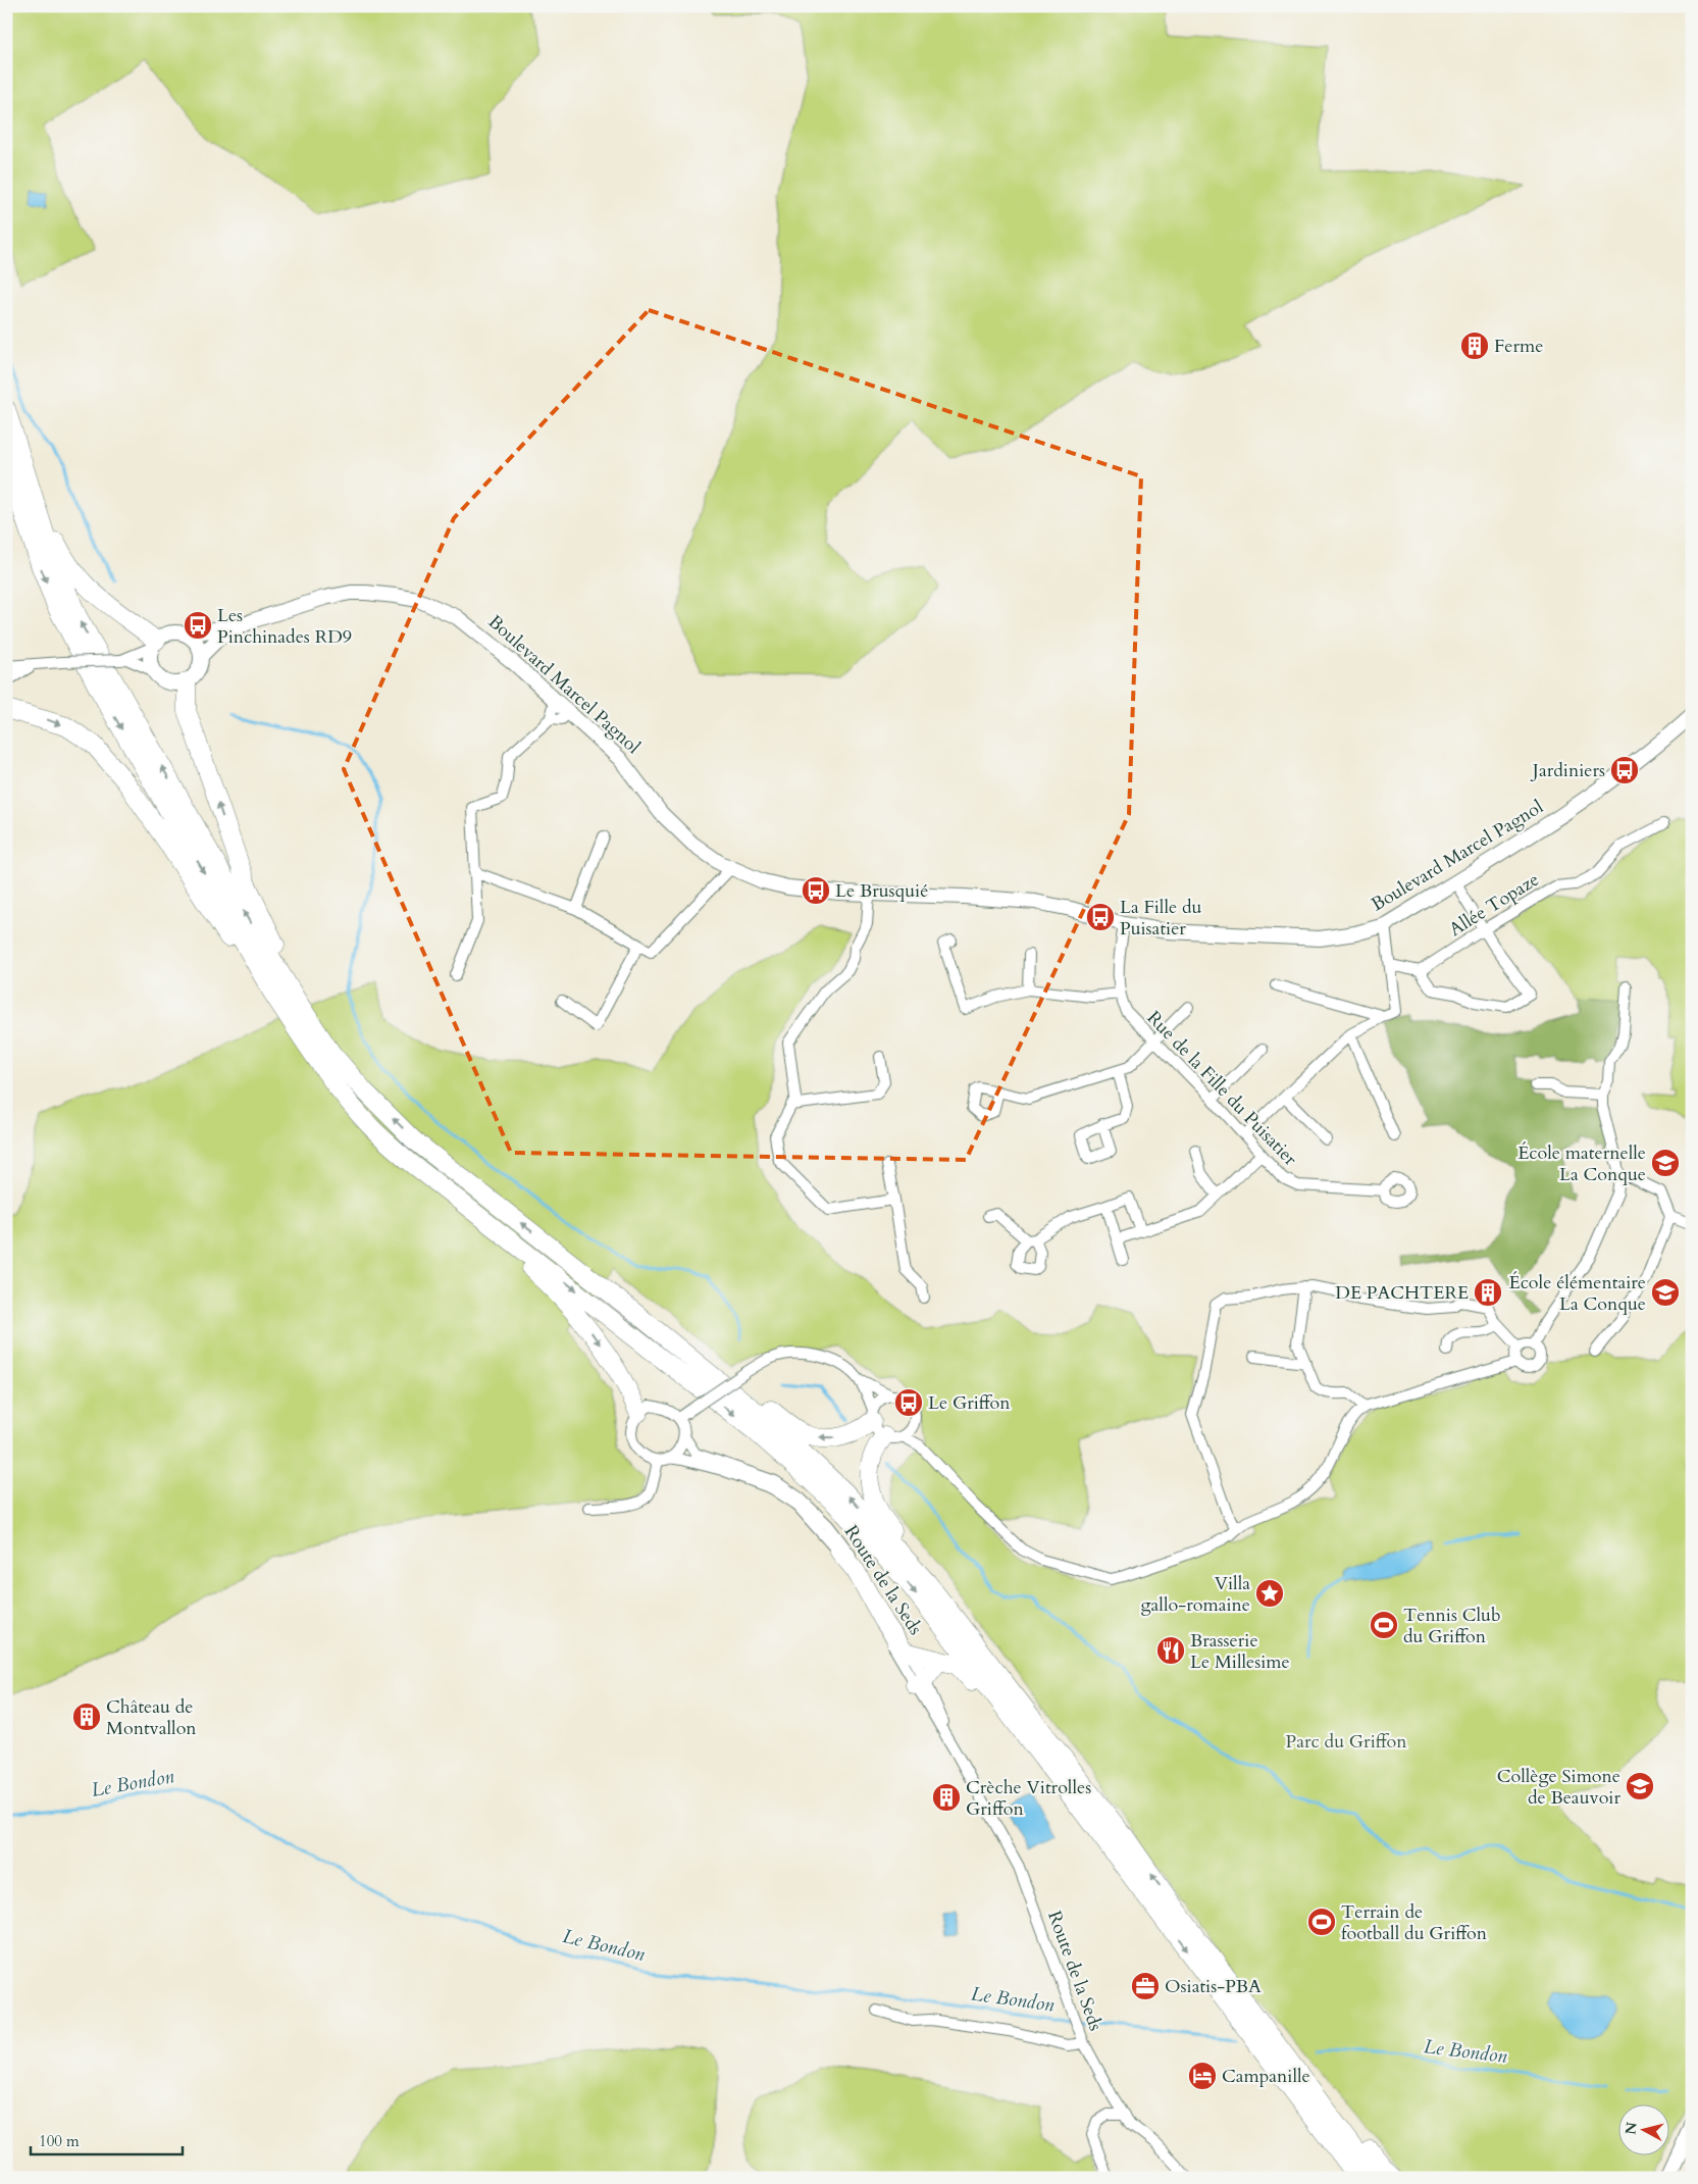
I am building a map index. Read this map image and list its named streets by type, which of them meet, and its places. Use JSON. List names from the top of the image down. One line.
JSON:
{"streets":{"street":["Boulevard Marcel Pagnol","Allée Topaze","Rue de la Fille du Puisatier","Route de la Seds"]},"crossings":[["Boulevard Marcel Pagnol","Rue de la Fille du Puisatier"]],"water":["Le Bondon"],"parks":["Parc du Griffon"],"places":{"building":["Ferme","DE PACHTERE","Château de Montvallon","Crèche Vitrolles Griffon"],"bus stop":["Les Pinchinades RD9","Jardiniers","Le Brusquié","La Fille du Puisatier","Le Griffon"],"school or university":["École maternelle La Conque","École élémentaire La Conque","Collège Simone de Beauvoir"],"place":["Villa gallo-romaine"],"sports":["Tennis Club du Griffon","Terrain de football du Griffon"],"restaurant":["Brasserie Le Millesime"],"office":["Osiatis-PBA"],"hotel":["Campanille"]},"scale_bar":"100 m","north":"left"}
